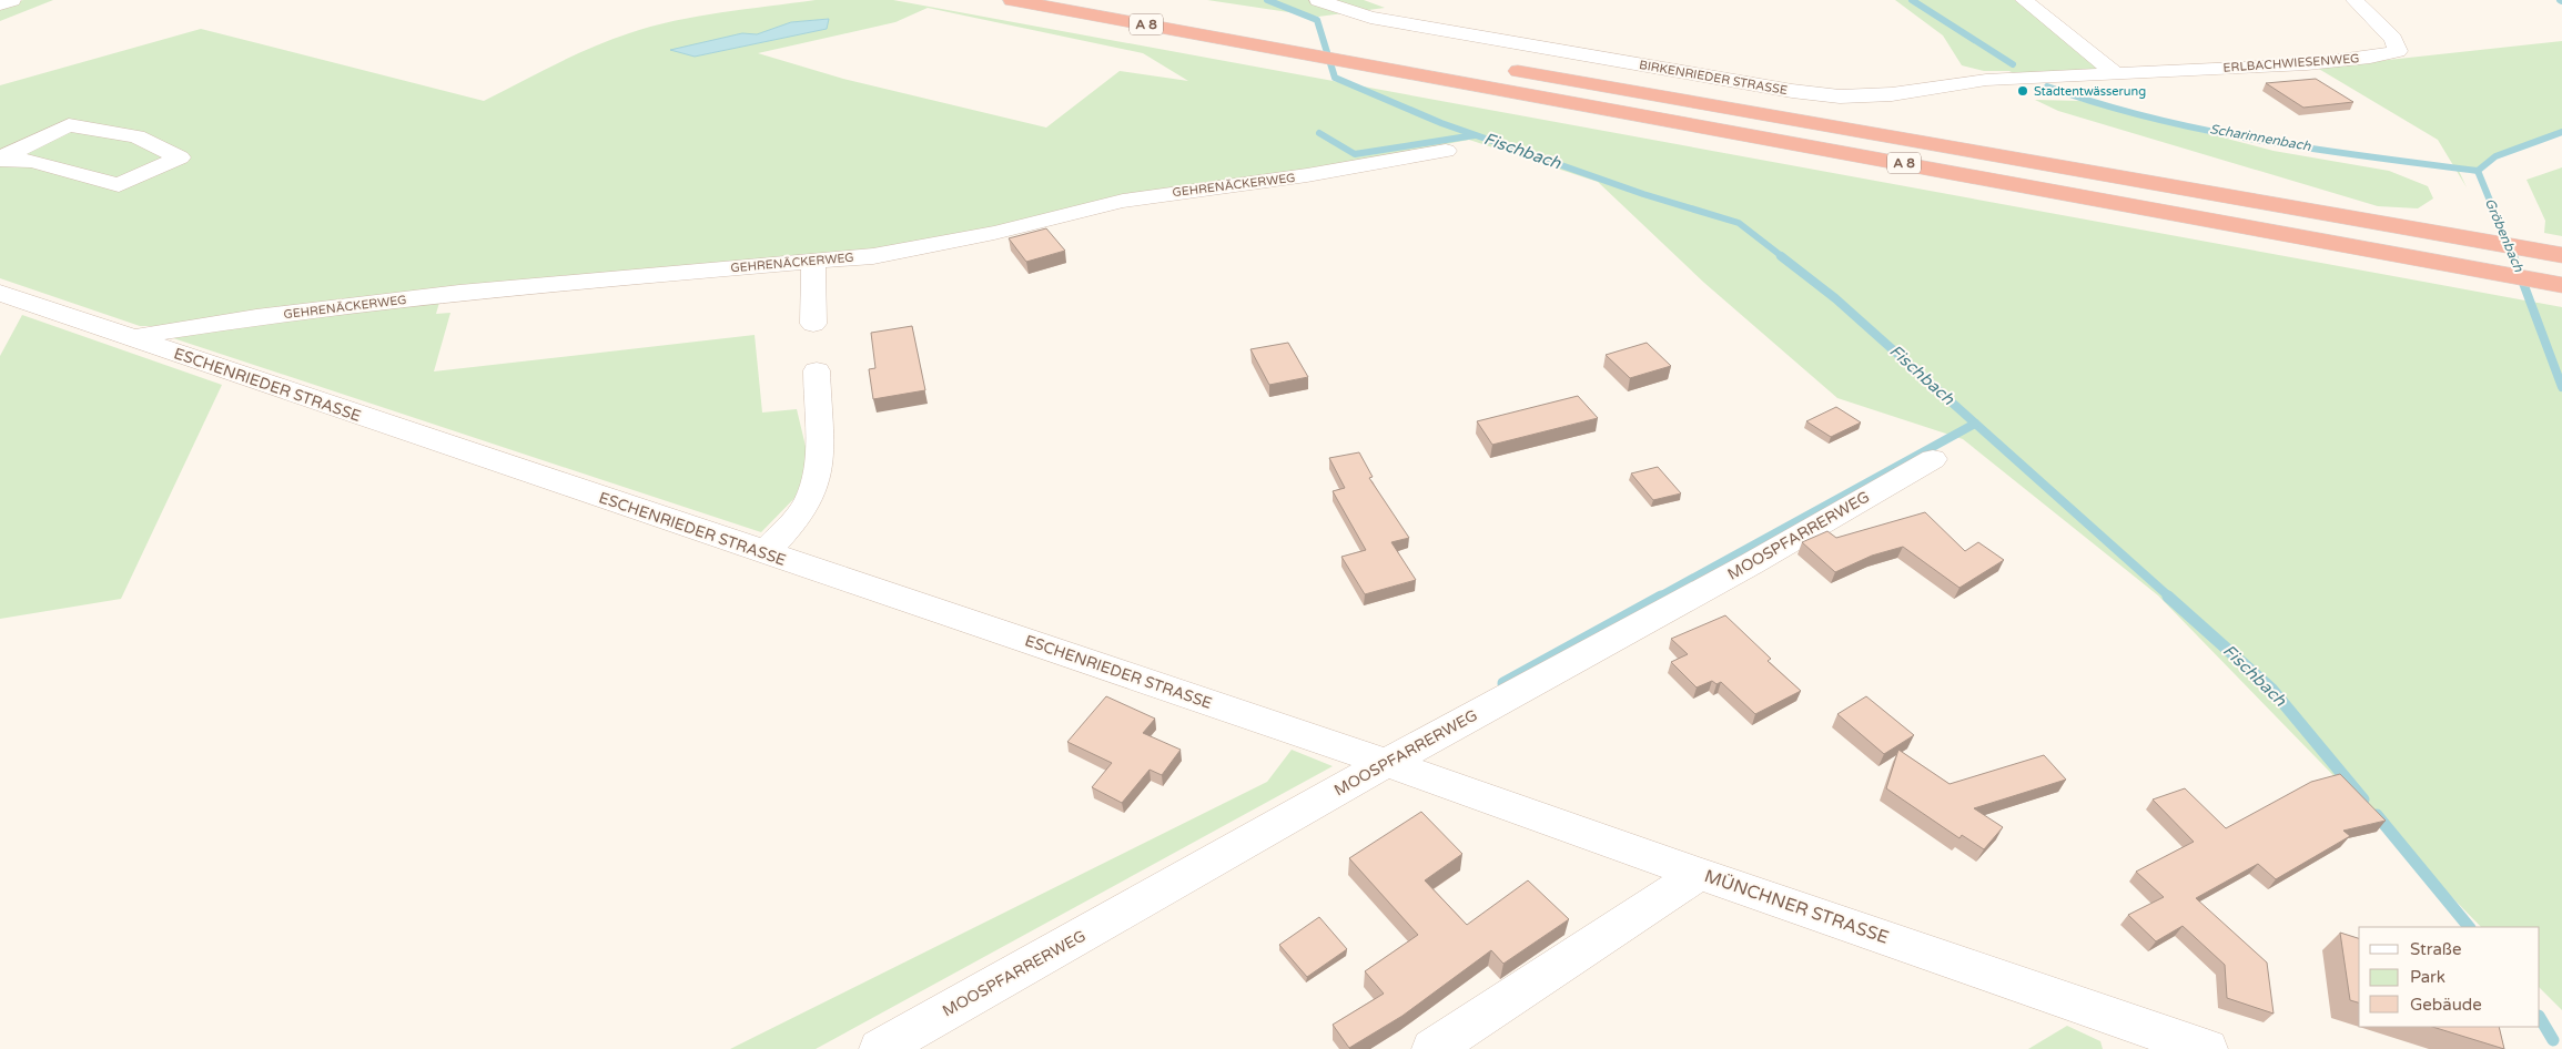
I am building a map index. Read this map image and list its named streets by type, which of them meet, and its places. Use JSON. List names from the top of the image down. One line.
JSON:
{"streets":{"highway":["A 8"],"street":["ERLBACHWIESENWEG","BIRKENRIEDER STRASSE","GEHRENÄCKERWEG","ESCHENRIEDER STRASSE","MOOSPFARRERWEG","MÜNCHNER STRASSE"]},"crossings":[["ERLBACHWIESENWEG","BIRKENRIEDER STRASSE"],["GEHRENÄCKERWEG","ESCHENRIEDER STRASSE"],["ESCHENRIEDER STRASSE","MOOSPFARRERWEG"],["ESCHENRIEDER STRASSE","MÜNCHNER STRASSE"],["MOOSPFARRERWEG","MÜNCHNER STRASSE"]],"water":["Scharinnenbach","Fischbach","Gröbenbach"],"places":["Stadtentwässerung"],"legend":["Straße","Park","Gebäude"]}
